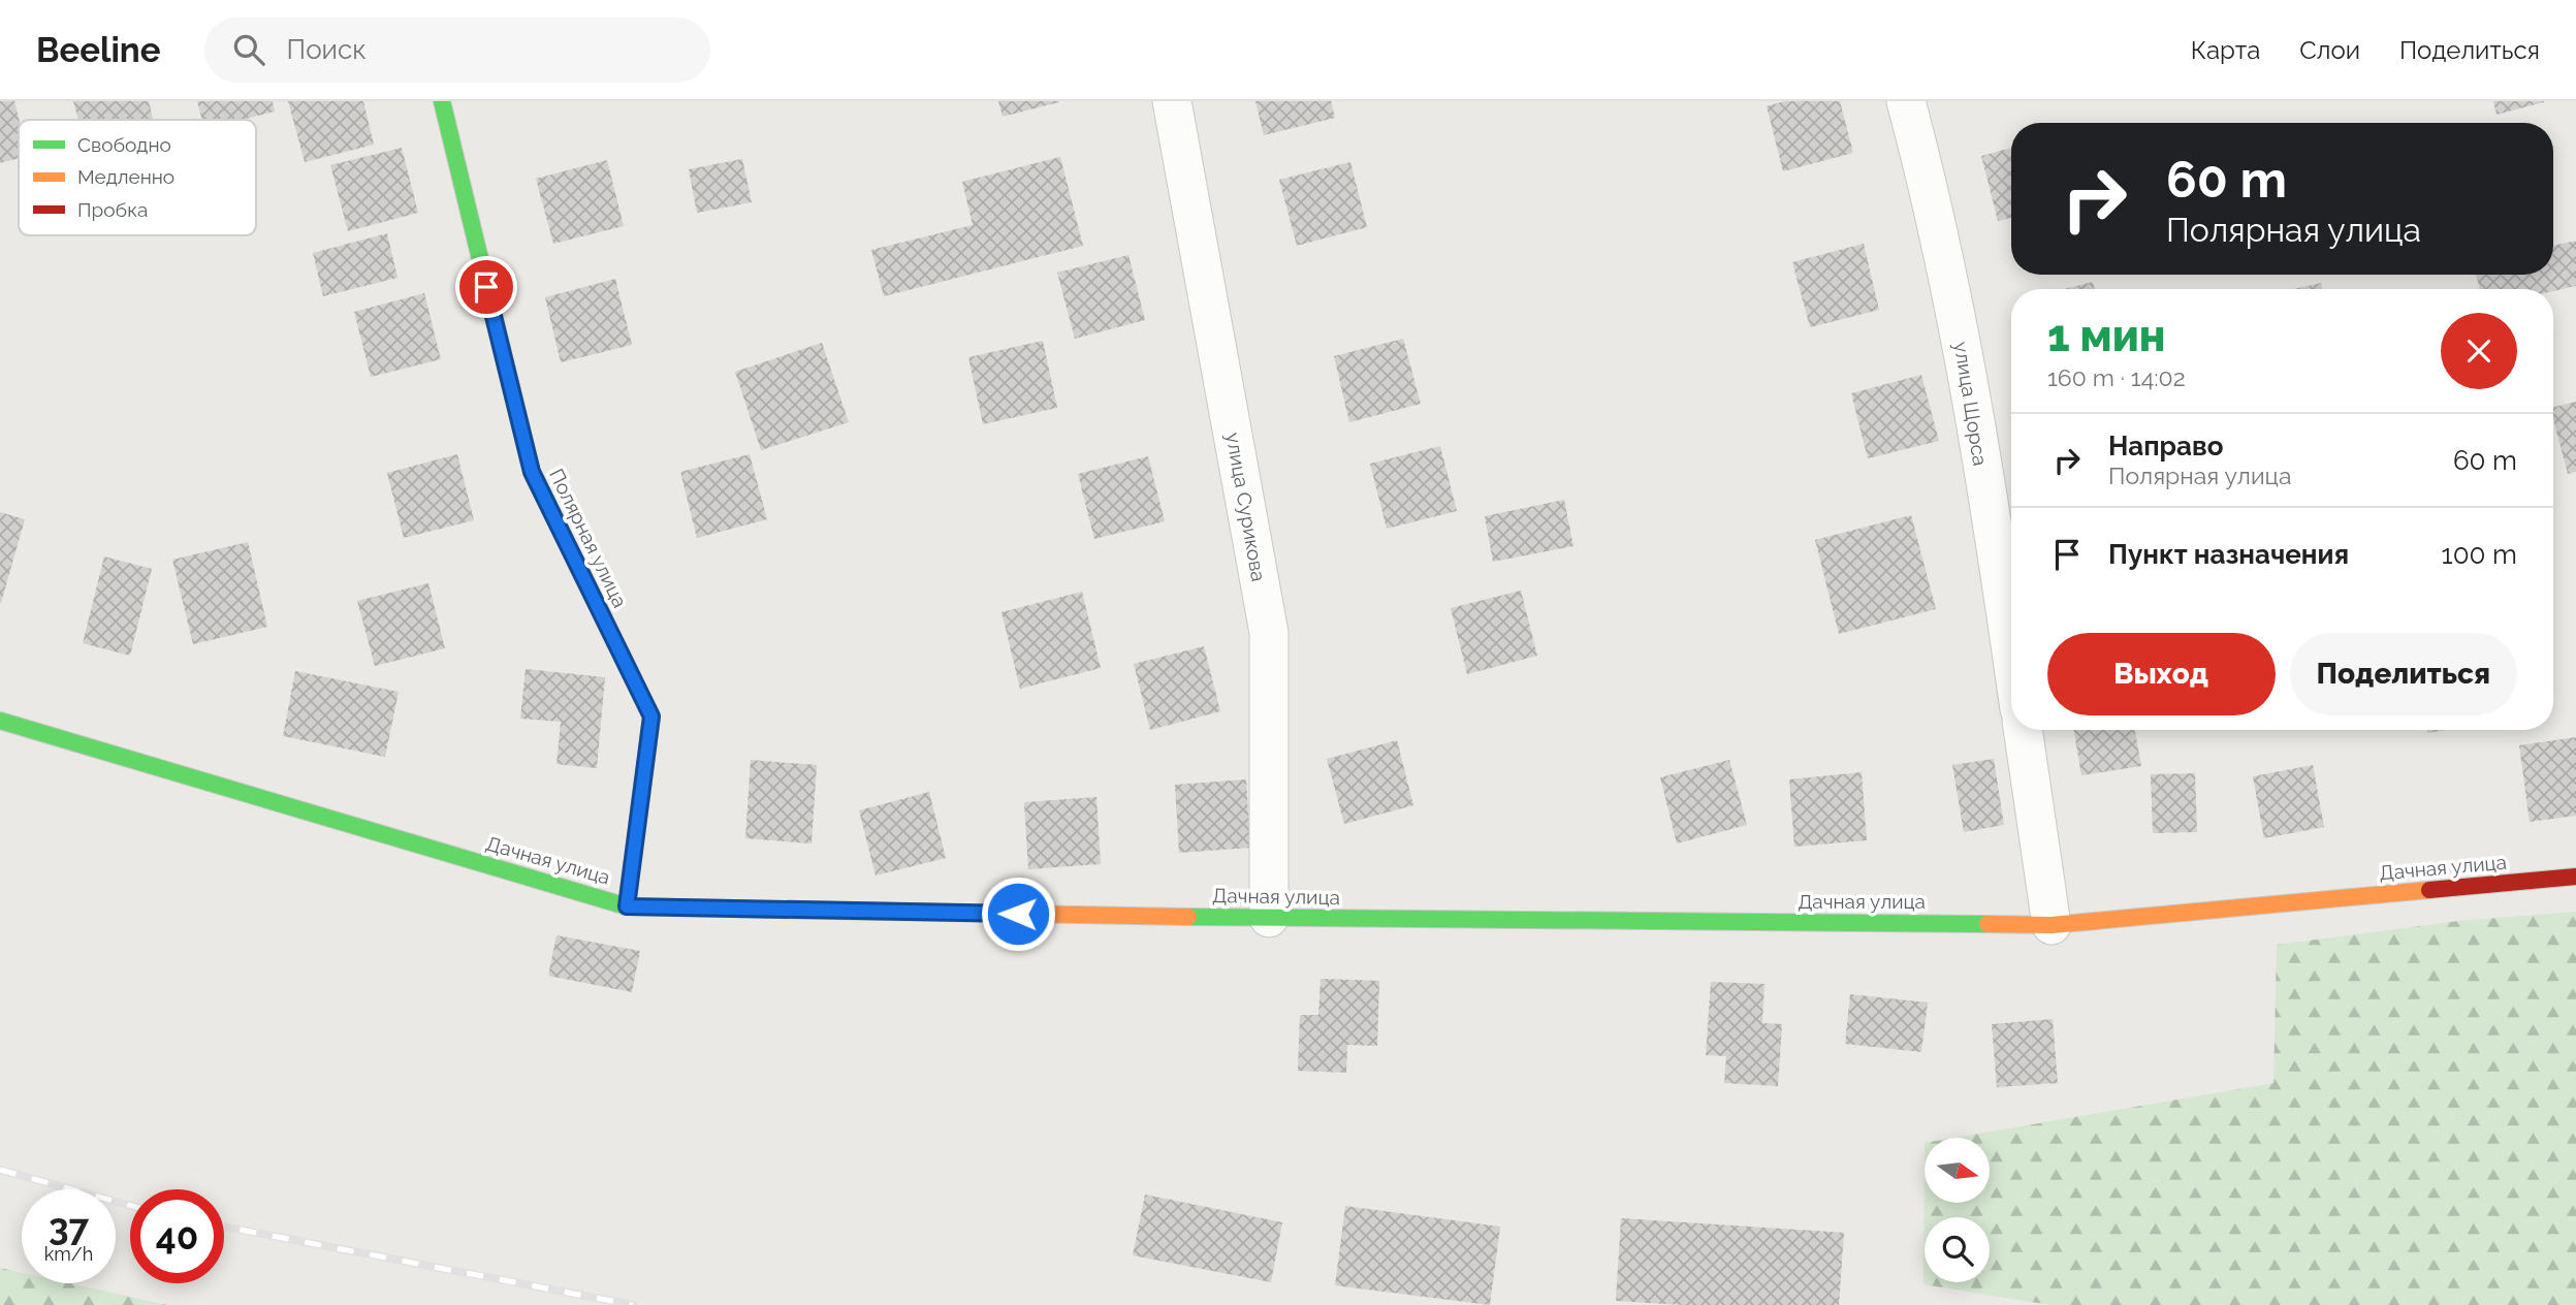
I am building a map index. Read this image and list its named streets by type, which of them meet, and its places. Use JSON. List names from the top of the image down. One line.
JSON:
{"streets":{"street":["улица Щорса","улица Сурикова","Полярная улица","Дачная улица"]},"crossings":[["улица Сурикова","Дачная улица"],["Полярная улица","Дачная улица"]],"legend":["Свободно","Медленно","Пробка"],"north":"right","page":{"header":"Beeline","search":"Поиск","nav":["Карта","Слои","Поделиться"],"turn":["60 m","Полярная улица"],"heading":["1 мин","160 m · 14:02"],"list":[{"name":"Направо","note":"Полярная улица","value":"60 m"},{"name":"Пункт назначения","value":"100 m"}],"buttons":["Выход","Поделиться"],"speed":"37 km/h","limit":"40"}}
